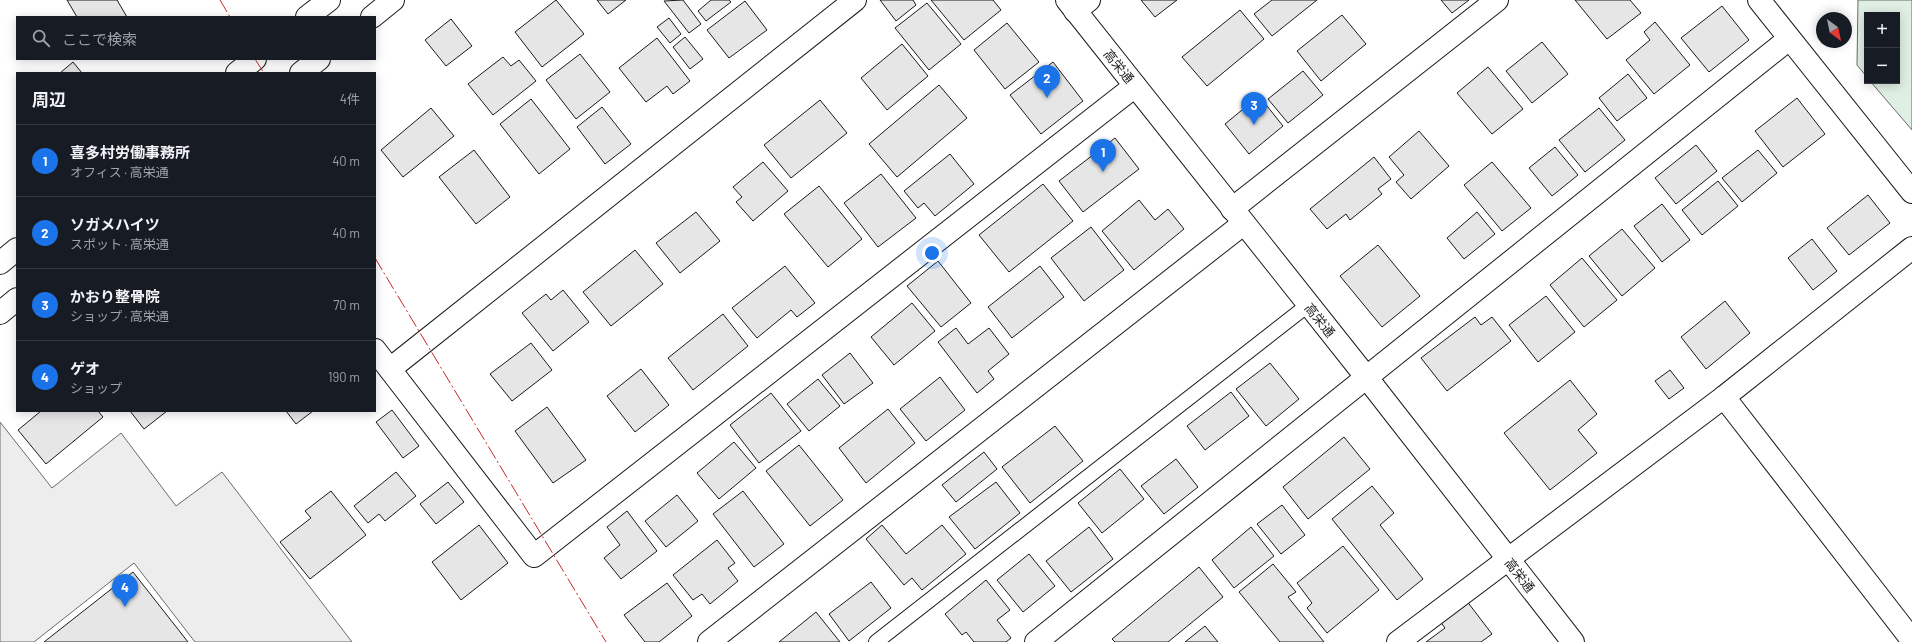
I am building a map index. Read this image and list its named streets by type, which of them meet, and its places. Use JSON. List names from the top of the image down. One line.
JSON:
{"streets":{"street":["高栄通"]},"north":"bottom right","page":{"map_buttons":["+","−"],"search":"ここで検索","pins":["2","3","1","4"],"heading":["周辺","4件"],"list":[{"mark":"1","name":"喜多村労働事務所","note":"オフィス · 高栄通","value":"40 m"},{"mark":"2","name":"ソガメハイツ","note":"スポット · 高栄通","value":"40 m"},{"mark":"3","name":"かおり整骨院","note":"ショップ · 高栄通","value":"70 m"},{"mark":"4","name":"ゲオ","note":"ショップ","value":"190 m"}]}}
